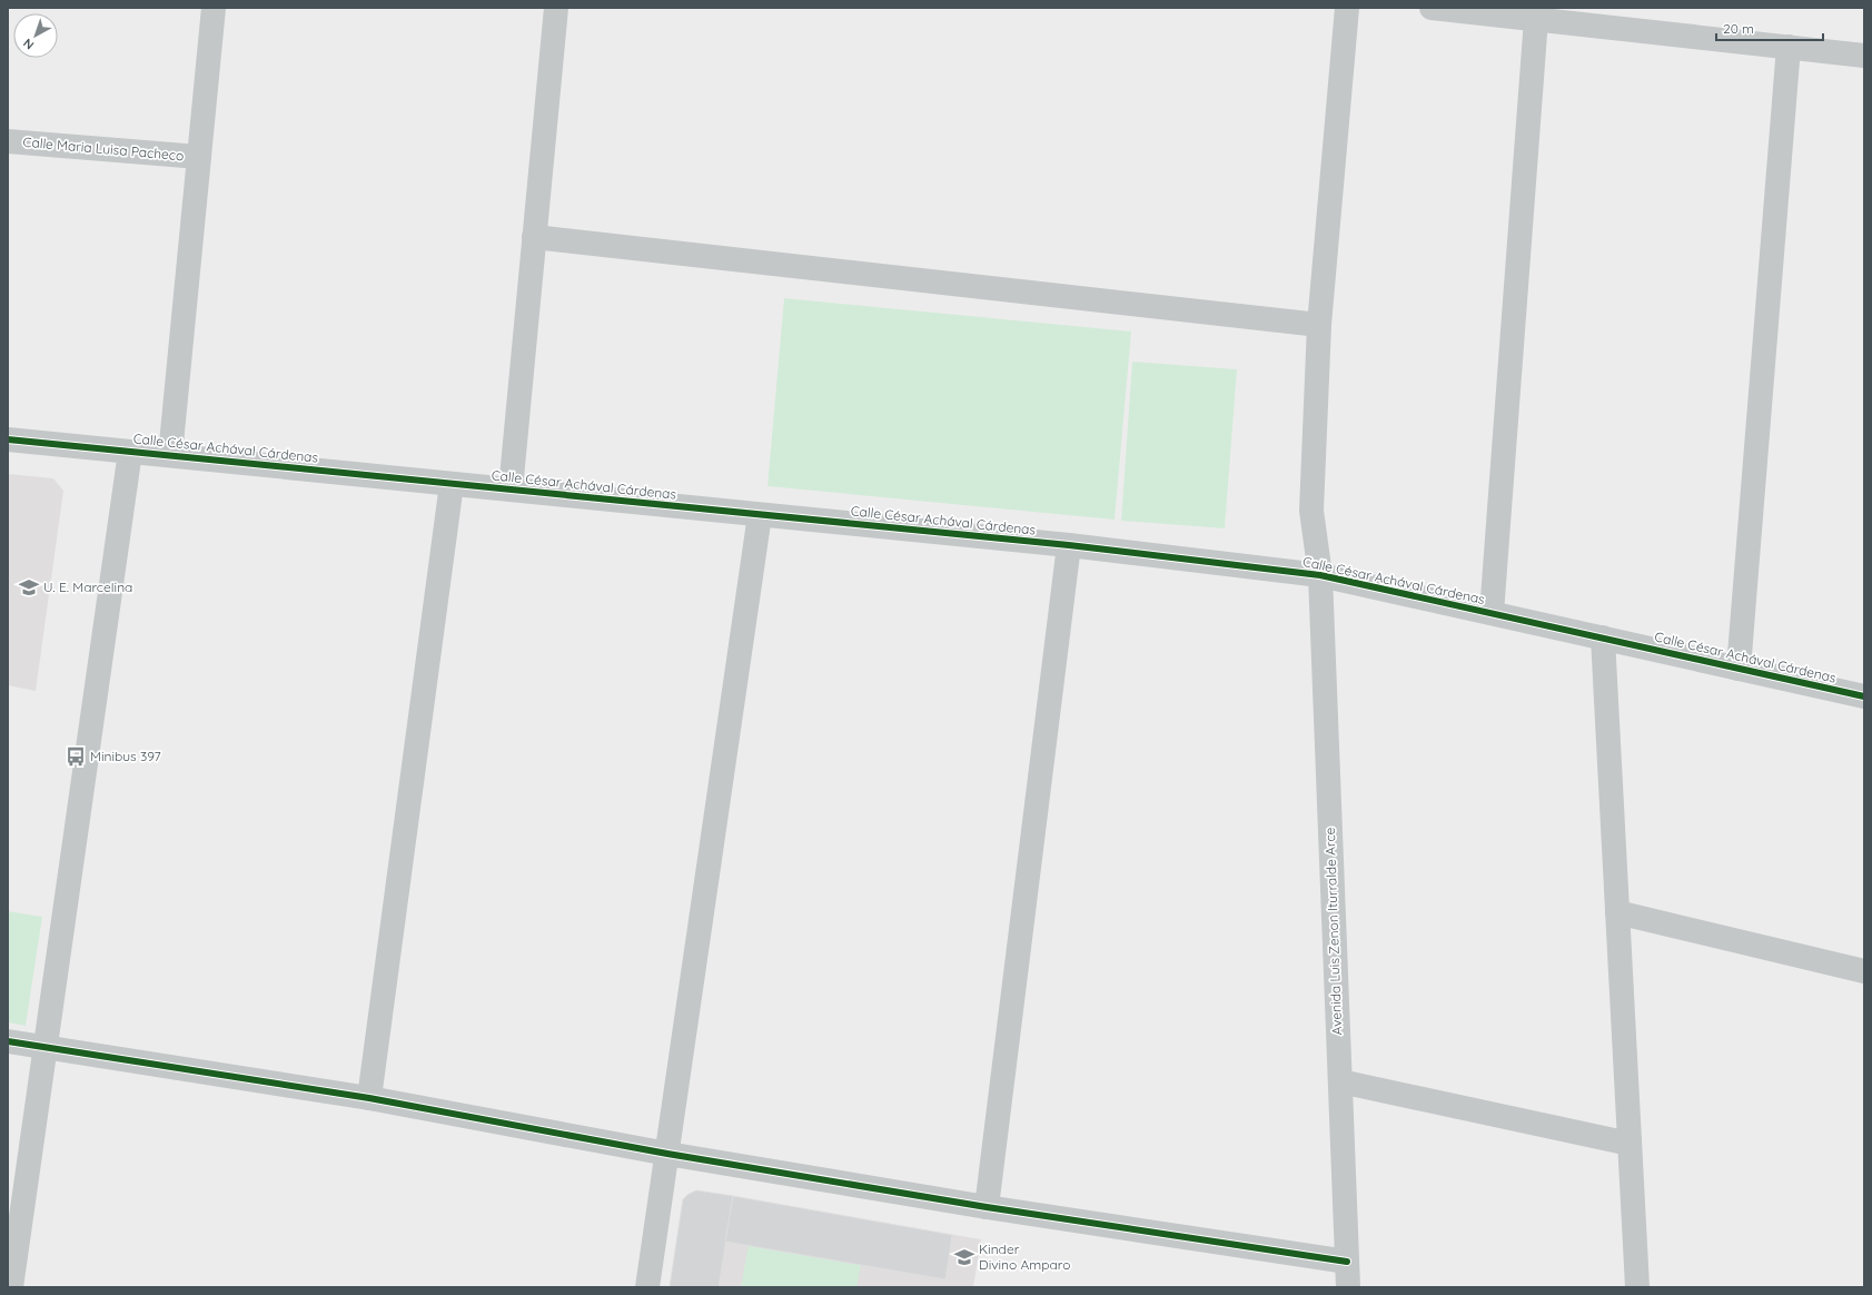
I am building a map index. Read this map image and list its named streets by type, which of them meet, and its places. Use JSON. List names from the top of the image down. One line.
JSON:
{"streets":{"street":["Calle Maria Luisa Pacheco","Calle César Achával Cárdenas","Avenida Luis Zenon Iturralde Arce"]},"crossings":[["Calle César Achával Cárdenas","Avenida Luis Zenon Iturralde Arce"]],"places":{"school or university":["U. E. Marcelina","Kinder Divino Amparo"],"bus stop":["Minibus 397"]},"scale_bar":"20 m","north":"bottom left"}
